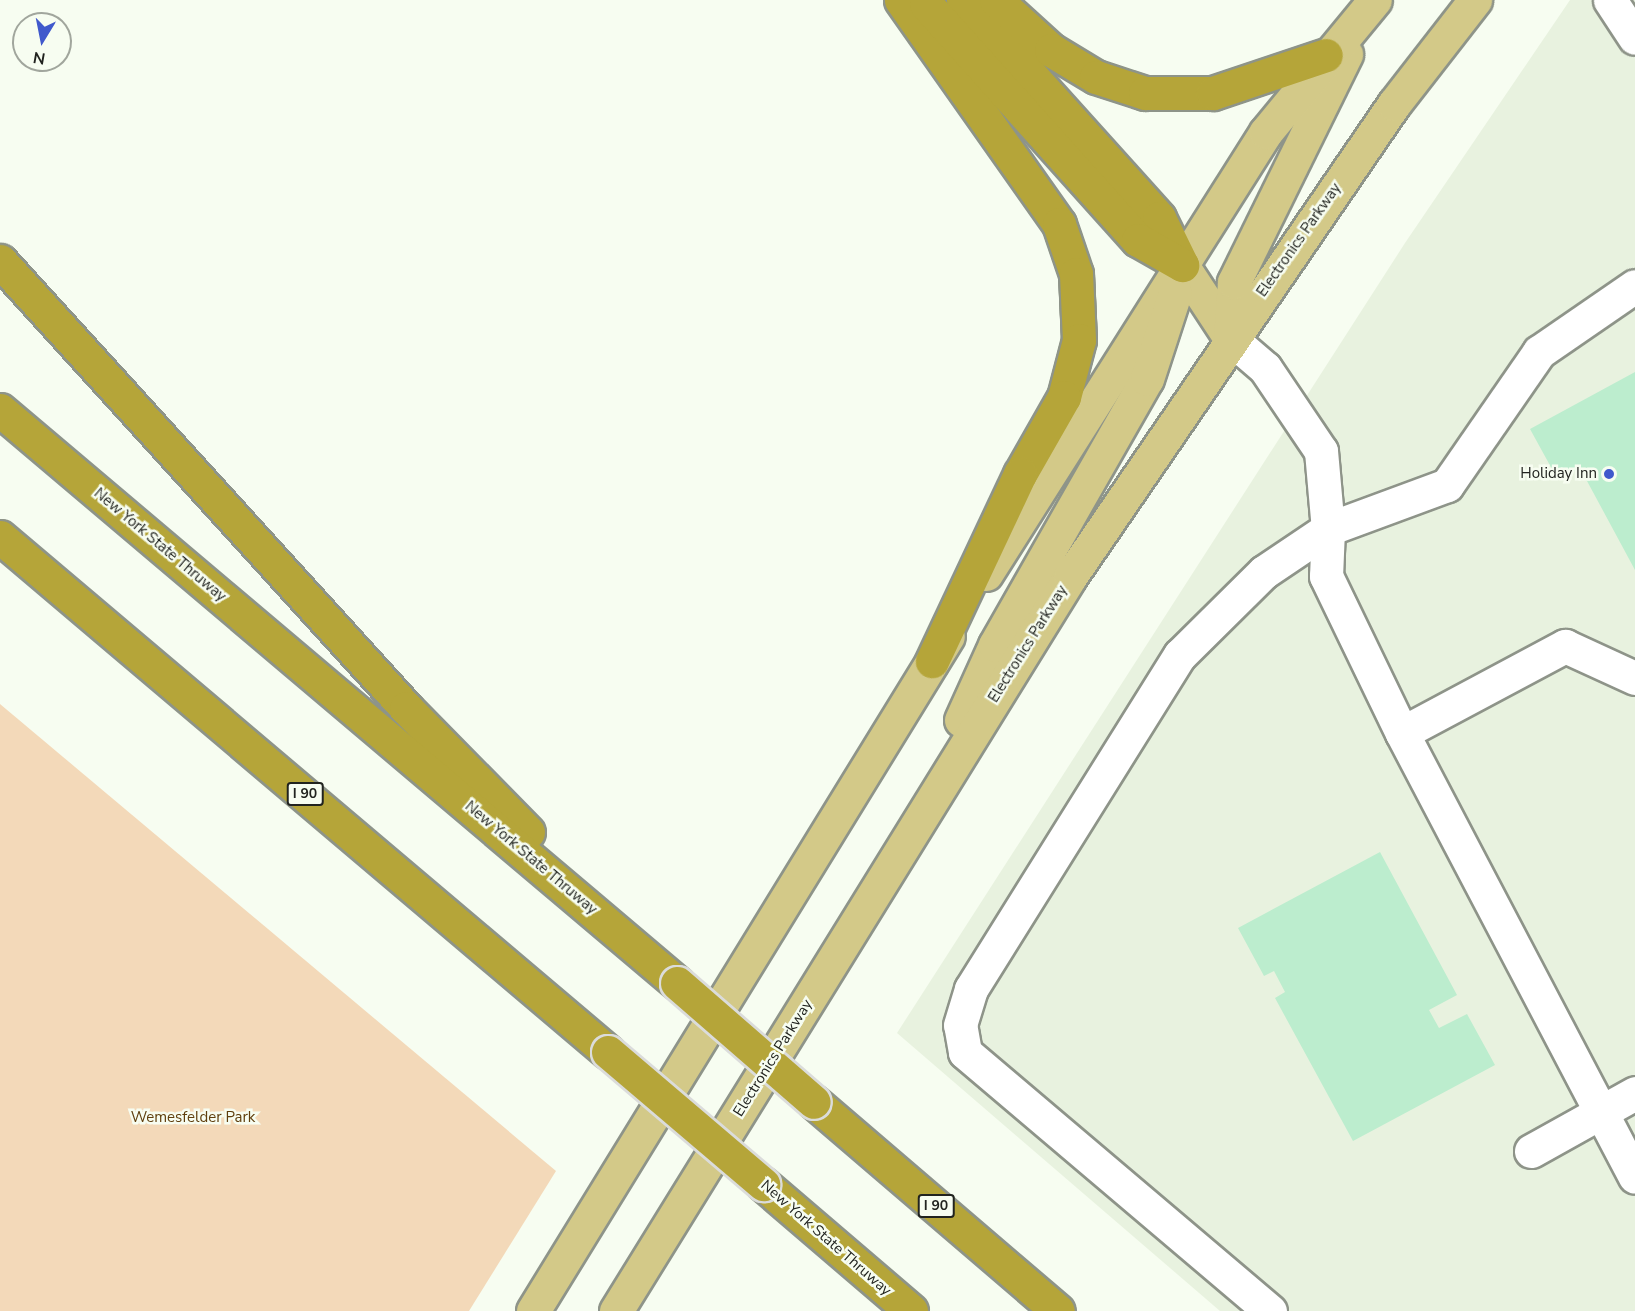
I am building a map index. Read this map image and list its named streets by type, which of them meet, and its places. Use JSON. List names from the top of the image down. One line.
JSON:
{"streets":{"highway":["New York State Thruway","I 90"],"main road":["Electronics Parkway"]},"parks":["Wemesfelder Park"],"places":["Holiday Inn"],"north":"bottom"}
